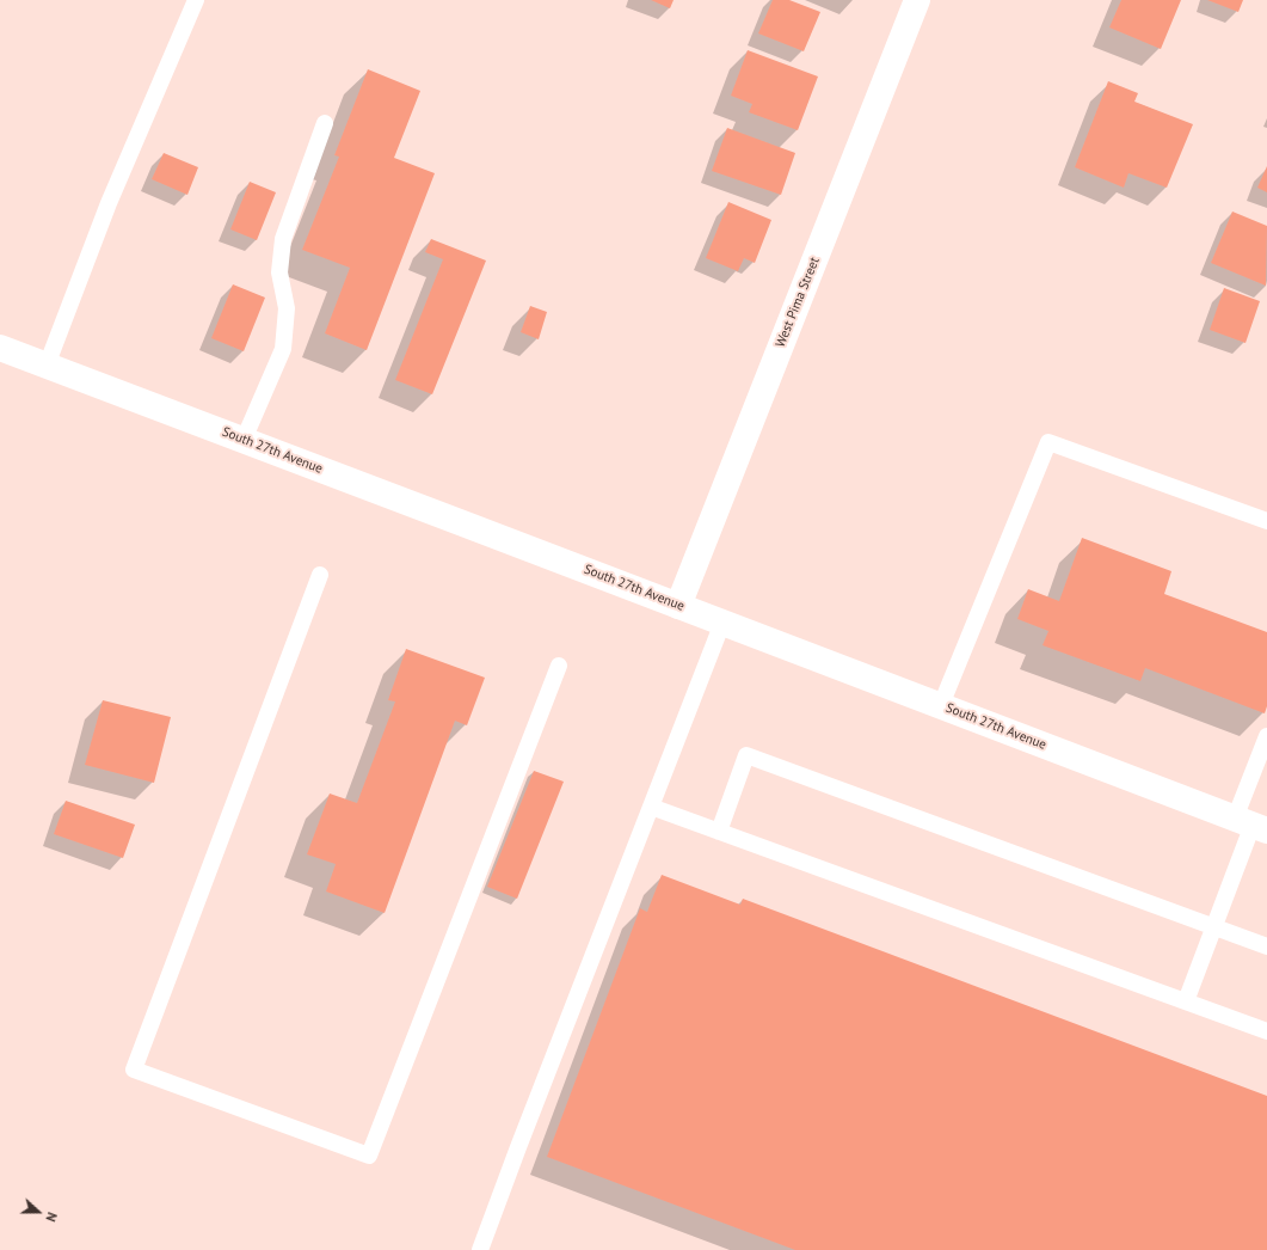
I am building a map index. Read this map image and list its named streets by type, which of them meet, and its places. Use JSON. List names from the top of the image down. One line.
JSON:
{"streets":{"main road":["West Pima Street","South 27th Avenue"]},"crossings":[["West Pima Street","South 27th Avenue"]],"north":"right"}
